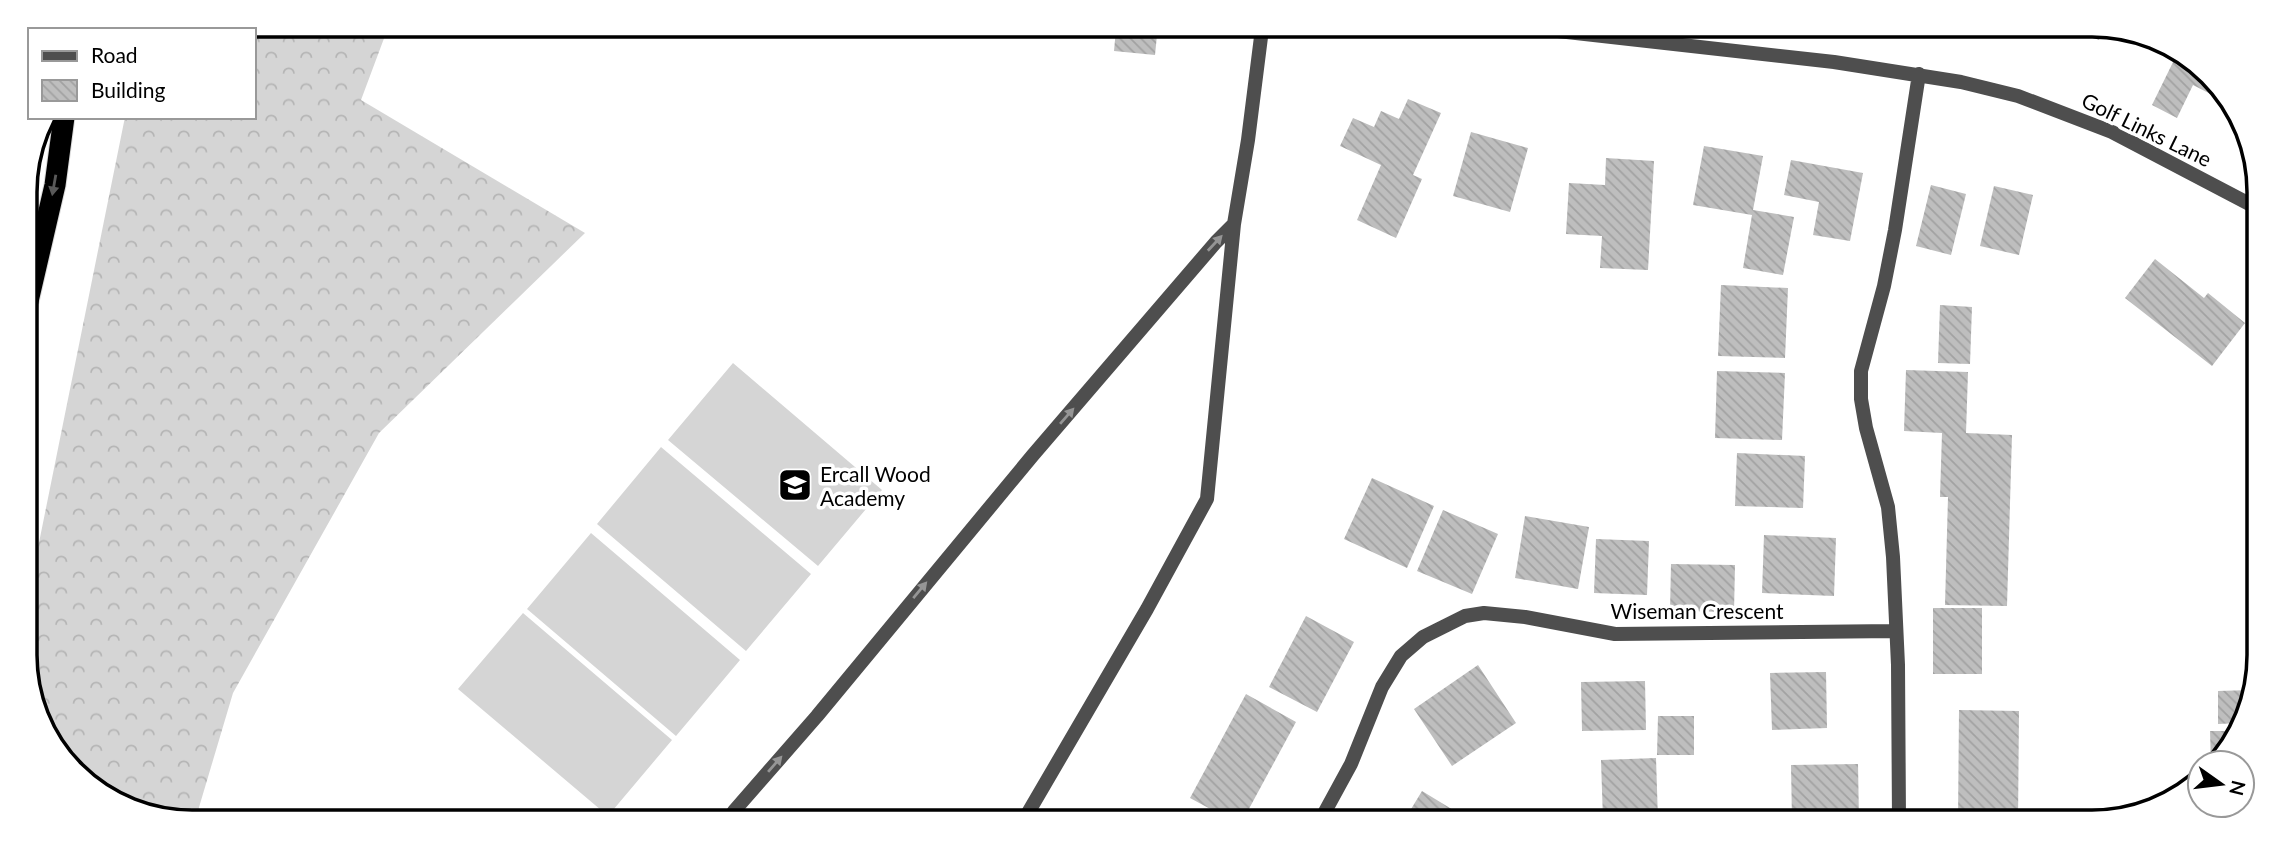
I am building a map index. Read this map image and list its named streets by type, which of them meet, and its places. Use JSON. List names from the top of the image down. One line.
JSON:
{"streets":{"street":["Golf Links Lane","Wiseman Crescent"]},"places":{"school or university":["Ercall Wood Academy"]},"legend":["Road","Building"],"north":"right"}
